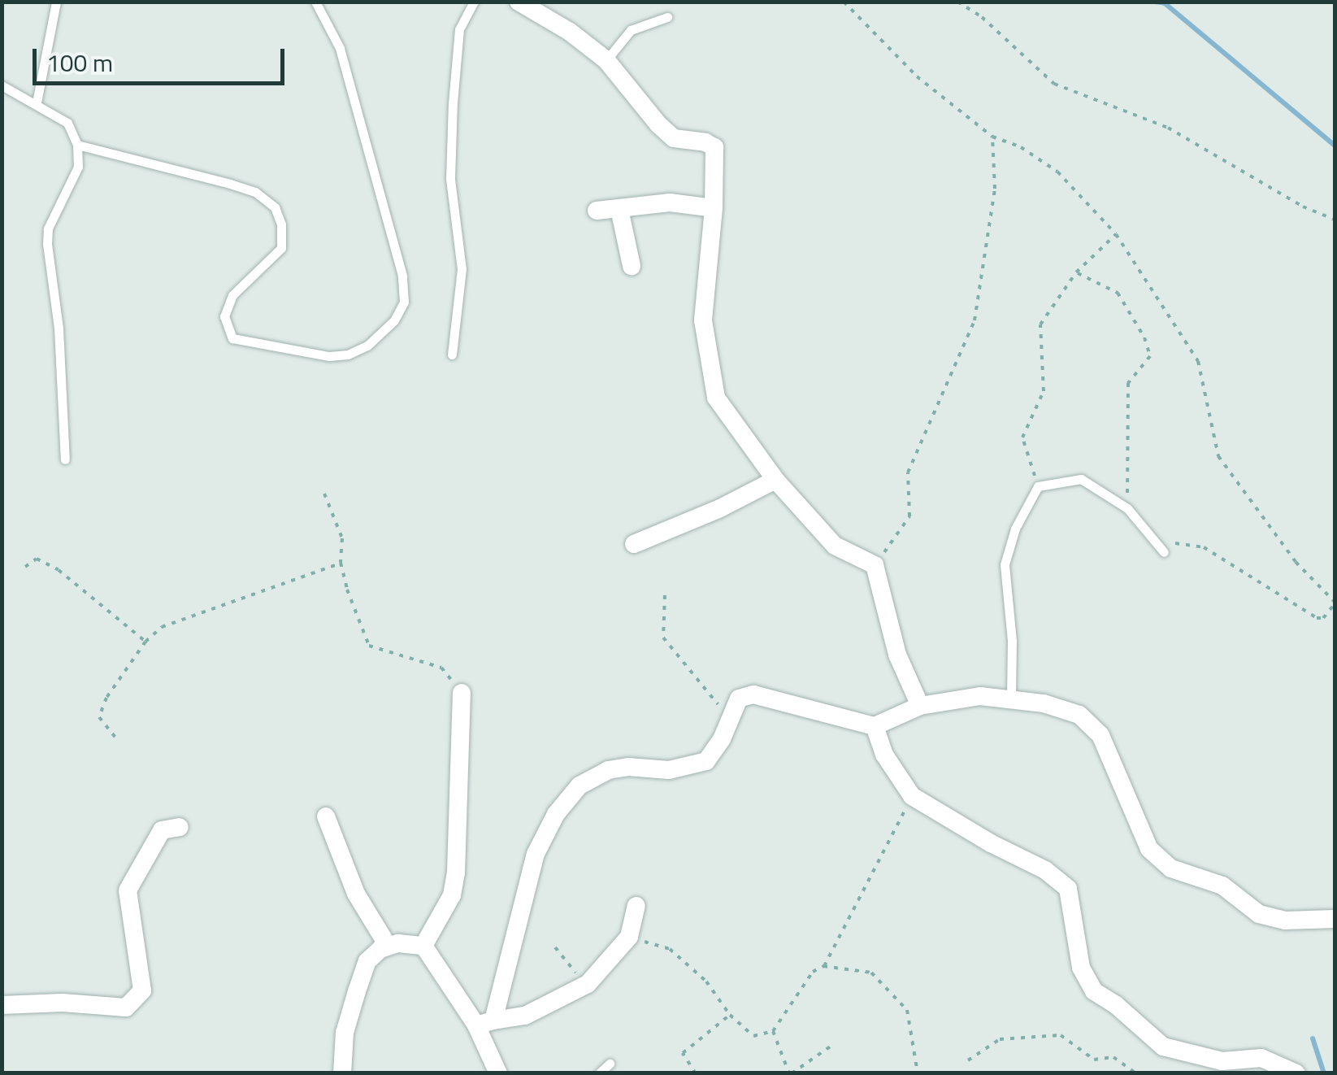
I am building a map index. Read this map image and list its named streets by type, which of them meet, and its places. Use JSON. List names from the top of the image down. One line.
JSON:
{"scale_bar":"100 m"}
